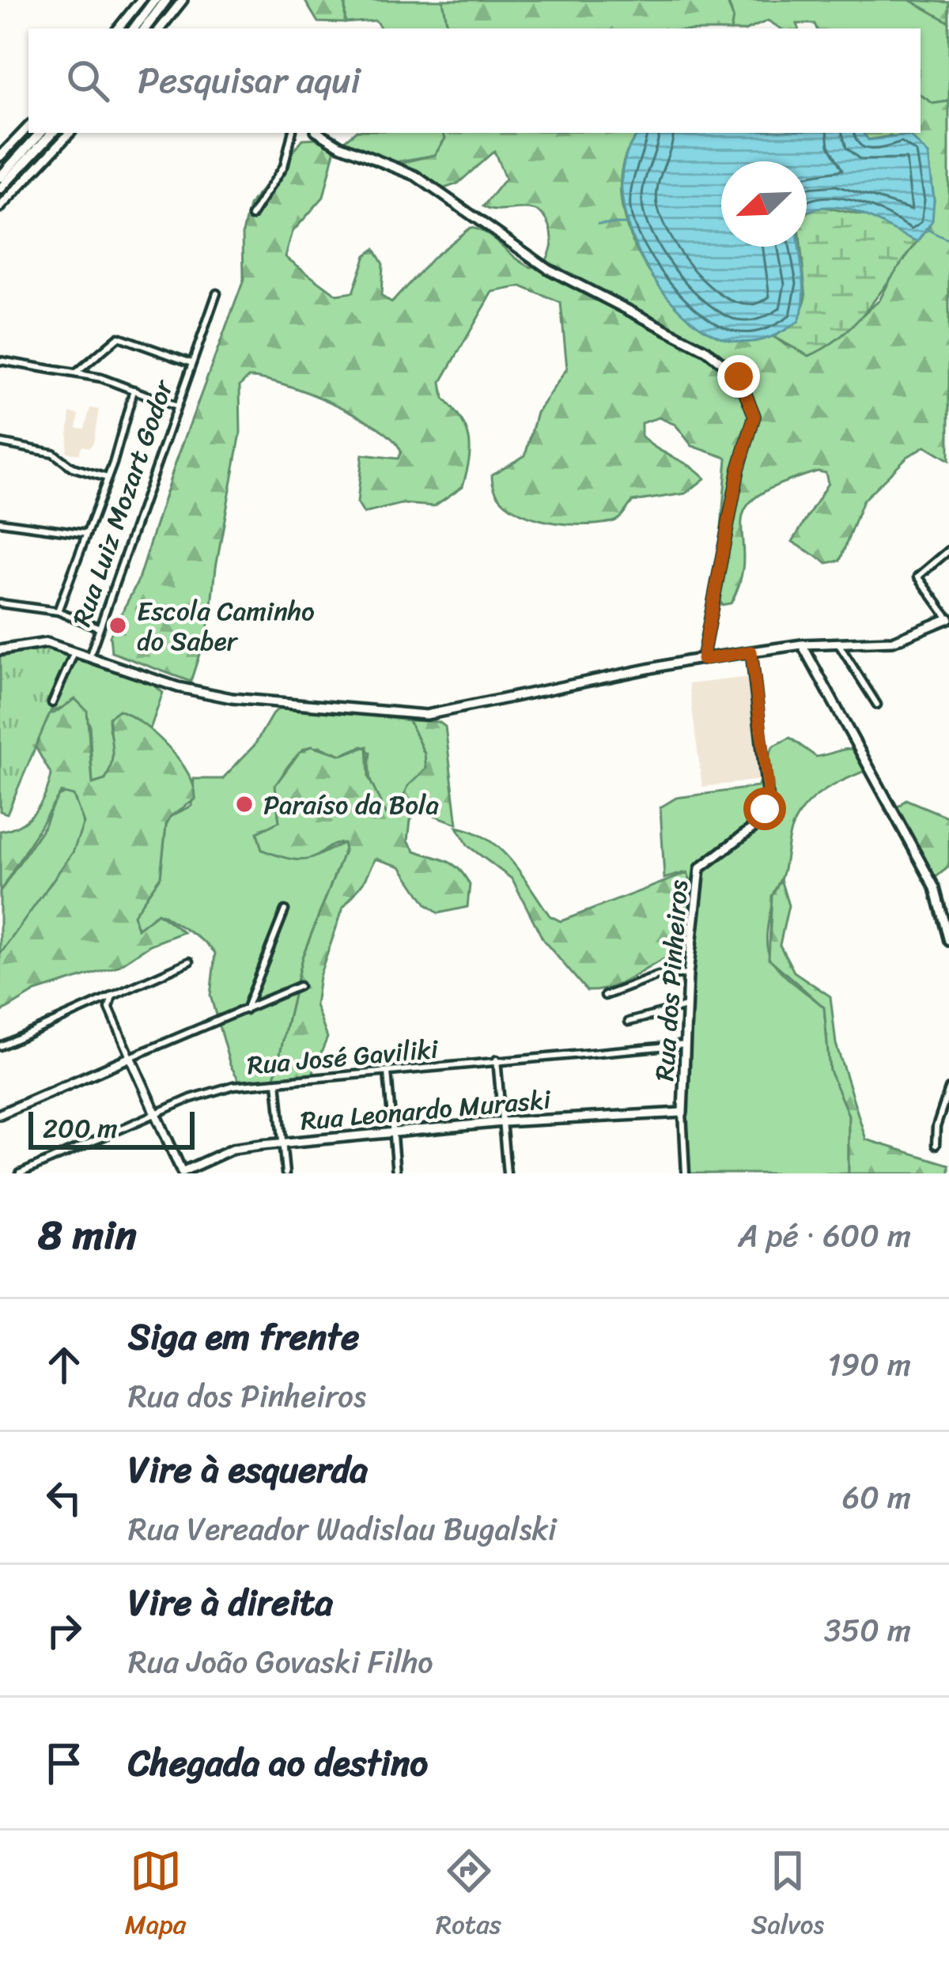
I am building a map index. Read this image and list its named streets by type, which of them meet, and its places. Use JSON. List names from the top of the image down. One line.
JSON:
{"streets":{"street":["Rua Luiz Mozart Godor","Rua dos Pinheiros","Rua José Gaviliki","Rua Leonardo Muraski"]},"crossings":[["Rua dos Pinheiros","Rua José Gaviliki"],["Rua dos Pinheiros","Rua Leonardo Muraski"]],"places":["Escola Caminho do Saber","Paraíso da Bola"],"scale_bar":"200 m","north":"bottom left","page":{"search":"Pesquisar aqui","scale":"200 m","heading":["8 min","A pé · 600 m"],"list":[["Siga em frente","Rua dos Pinheiros","190 m"],["Vire à esquerda","Rua Vereador Wadislau Bugalski","60 m"],["Vire à direita","Rua João Govaski Filho","350 m"],"Chegada ao destino"],"nav":["Mapa","Rotas","Salvos"]}}
